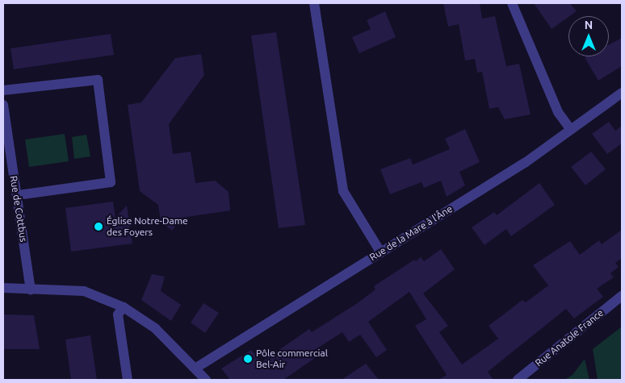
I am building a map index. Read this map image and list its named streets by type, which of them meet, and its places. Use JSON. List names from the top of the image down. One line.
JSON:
{"streets":{"street":["Rue de Cottbus","Rue de la Mare à l'Âne","Rue Anatole France"]},"places":["Église Notre-Dame des Foyers","Pôle commercial Bel-Air"],"north":"top"}
